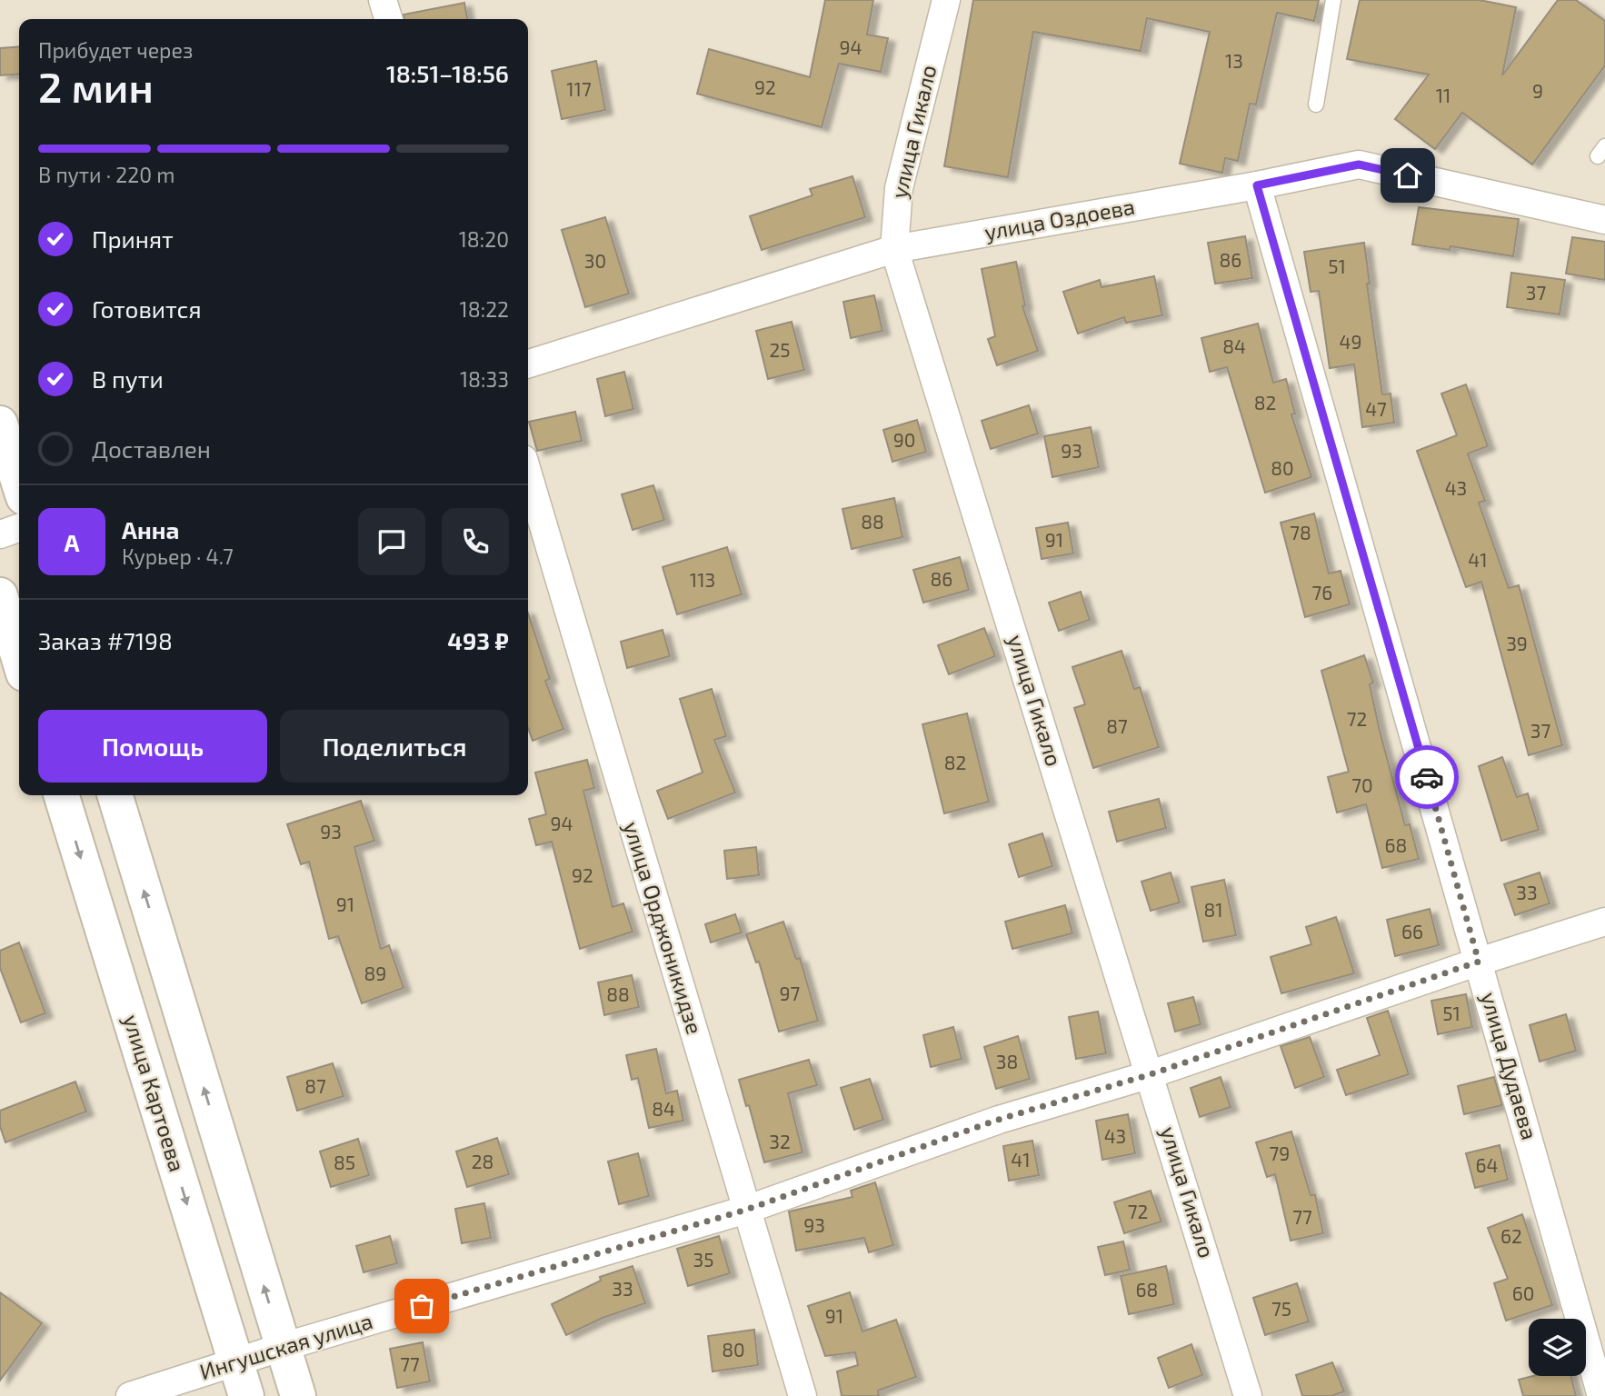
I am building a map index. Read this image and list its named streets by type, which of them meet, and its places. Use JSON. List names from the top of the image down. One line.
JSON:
{"streets":{"main road":["улица Картоева"],"street":["улица Гикало","улица Оздоева","улица Орджоникидзе","улица Дудаева","Ингушская улица"]},"crossings":[["улица Гикало","улица Оздоева"],["улица Гикало","Ингушская улица"],["улица Оздоева","улица Дудаева"],["улица Орджоникидзе","Ингушская улица"],["улица Дудаева","Ингушская улица"],["улица Картоева","Ингушская улица"]],"house_numbers":["94","13","92","117","9","11","86","30","51","37","49","84","25","82","47","90","93","80","43","88","78","91","41","86","113","76","39","72","87","37","82","70","94","93","68","92","33","91","81","66","89","97","88","51","38","87","84","43","32","79","41","28","85","64","72","77","93","62","35","33","68","60","75","91","80","77"],"page":{"heading":["2 мин","Прибудет через","18:51–18:56"],"panel":["Анна","Курьер · 4.7","Заказ #7198","493 ₽"],"bar":"В пути · 220 m","list":[["Принят","18:20"],["Готовится","18:22"],["В пути","18:33"],"Доставлен"],"round":"А","buttons":["Помощь","Поделиться"]}}
